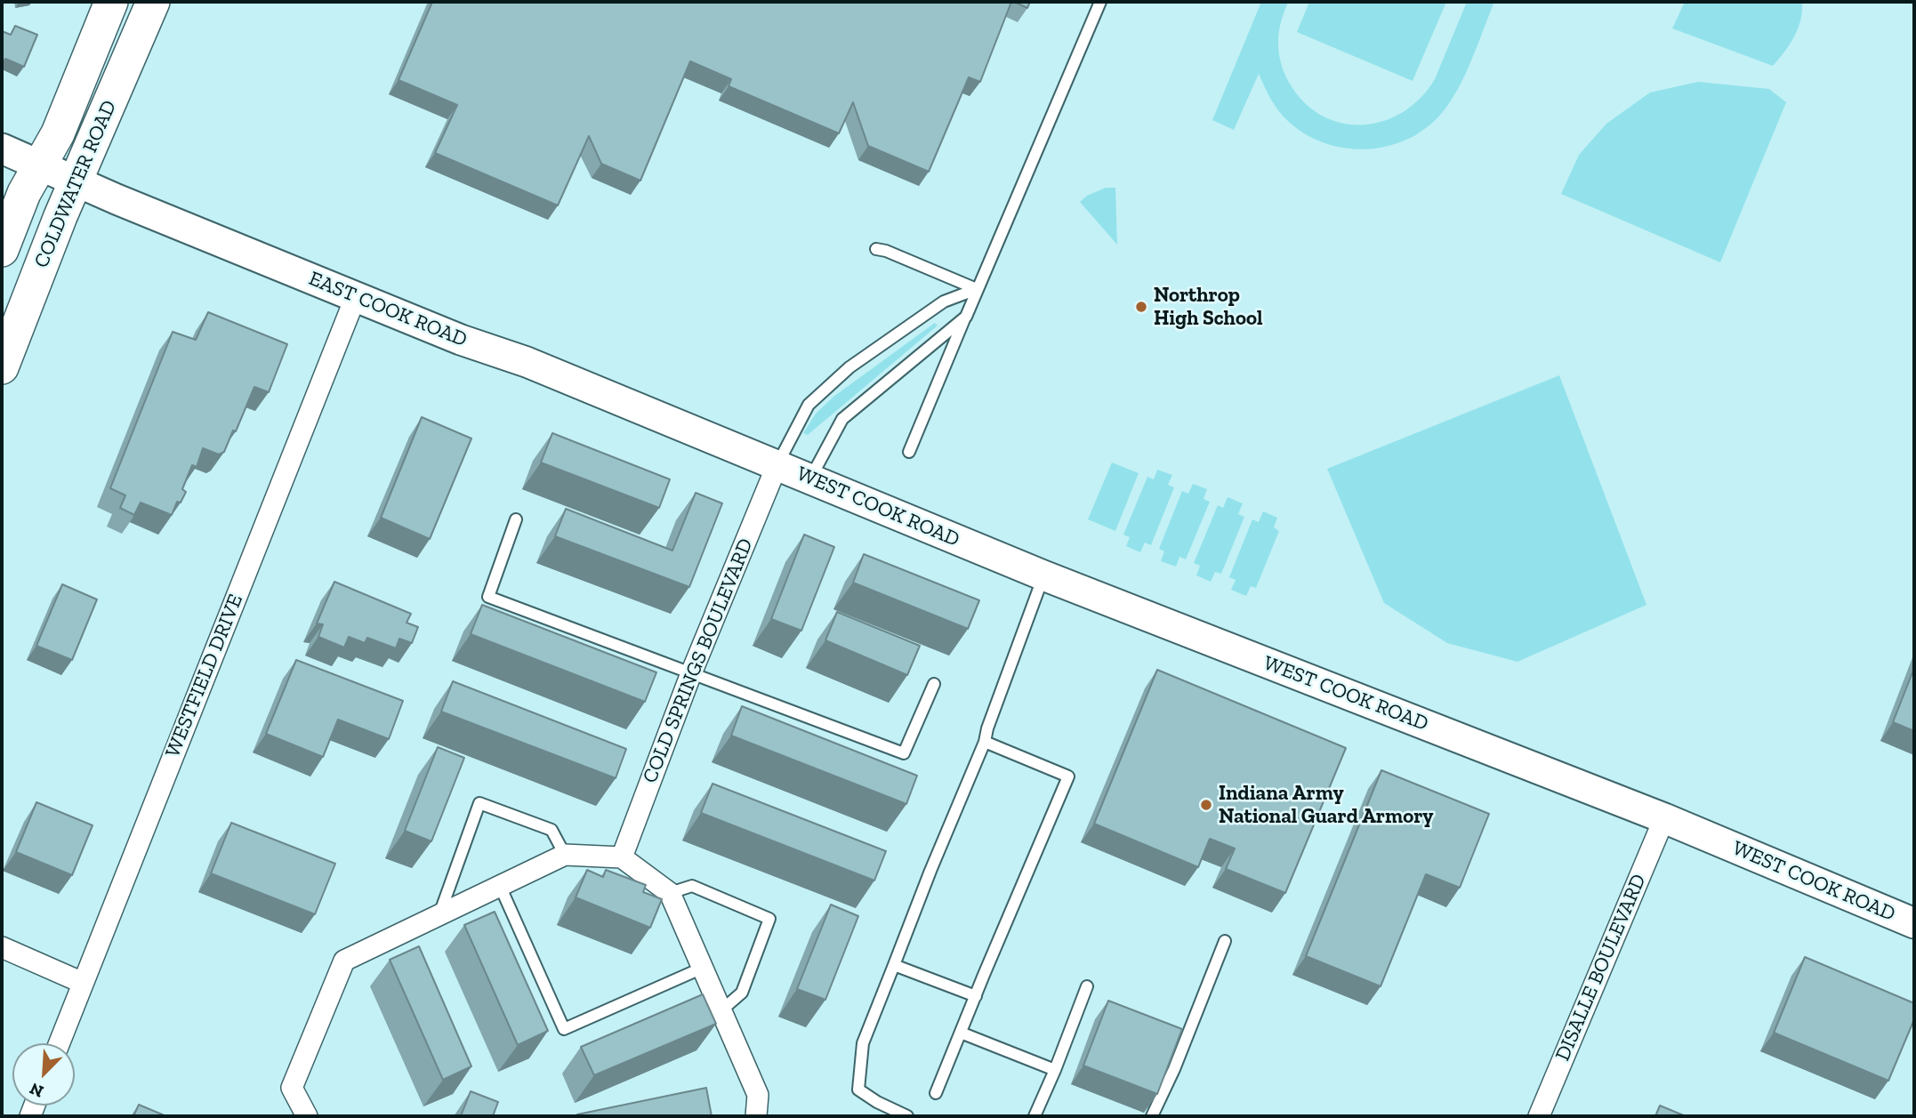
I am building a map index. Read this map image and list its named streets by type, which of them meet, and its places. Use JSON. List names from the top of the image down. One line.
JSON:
{"streets":{"main road":["COLDWATER ROAD","EAST COOK ROAD","WEST COOK ROAD"],"street":["COLD SPRINGS BOULEVARD","WESTFIELD DRIVE","DISALLE BOULEVARD"]},"crossings":[["COLDWATER ROAD","EAST COOK ROAD"],["EAST COOK ROAD","WEST COOK ROAD"],["EAST COOK ROAD","COLD SPRINGS BOULEVARD"],["EAST COOK ROAD","WESTFIELD DRIVE"],["WEST COOK ROAD","COLD SPRINGS BOULEVARD"],["WEST COOK ROAD","DISALLE BOULEVARD"]],"places":["Northrop High School","Indiana Army National Guard Armory"],"north":"bottom left"}
